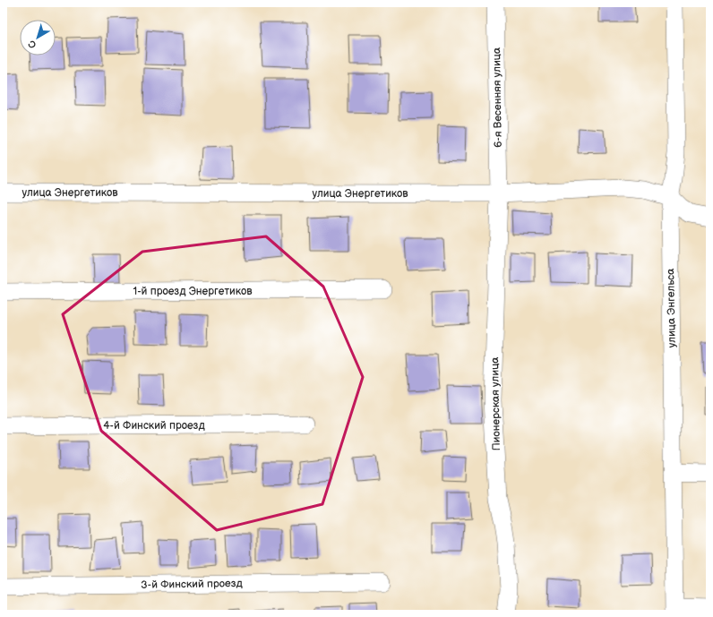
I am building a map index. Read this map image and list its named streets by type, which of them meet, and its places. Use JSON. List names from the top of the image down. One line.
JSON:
{"streets":{"street":["6-я Весенняя улица","улица Энергетиков","1-й проезд Энергетиков","улица Энгельса","Пионерская улица","4-й Финский проезд","3-й Финский проезд"]},"crossings":[["6-я Весенняя улица","улица Энергетиков"],["6-я Весенняя улица","Пионерская улица"],["улица Энергетиков","улица Энгельса"],["улица Энергетиков","Пионерская улица"]],"north":"bottom left"}
